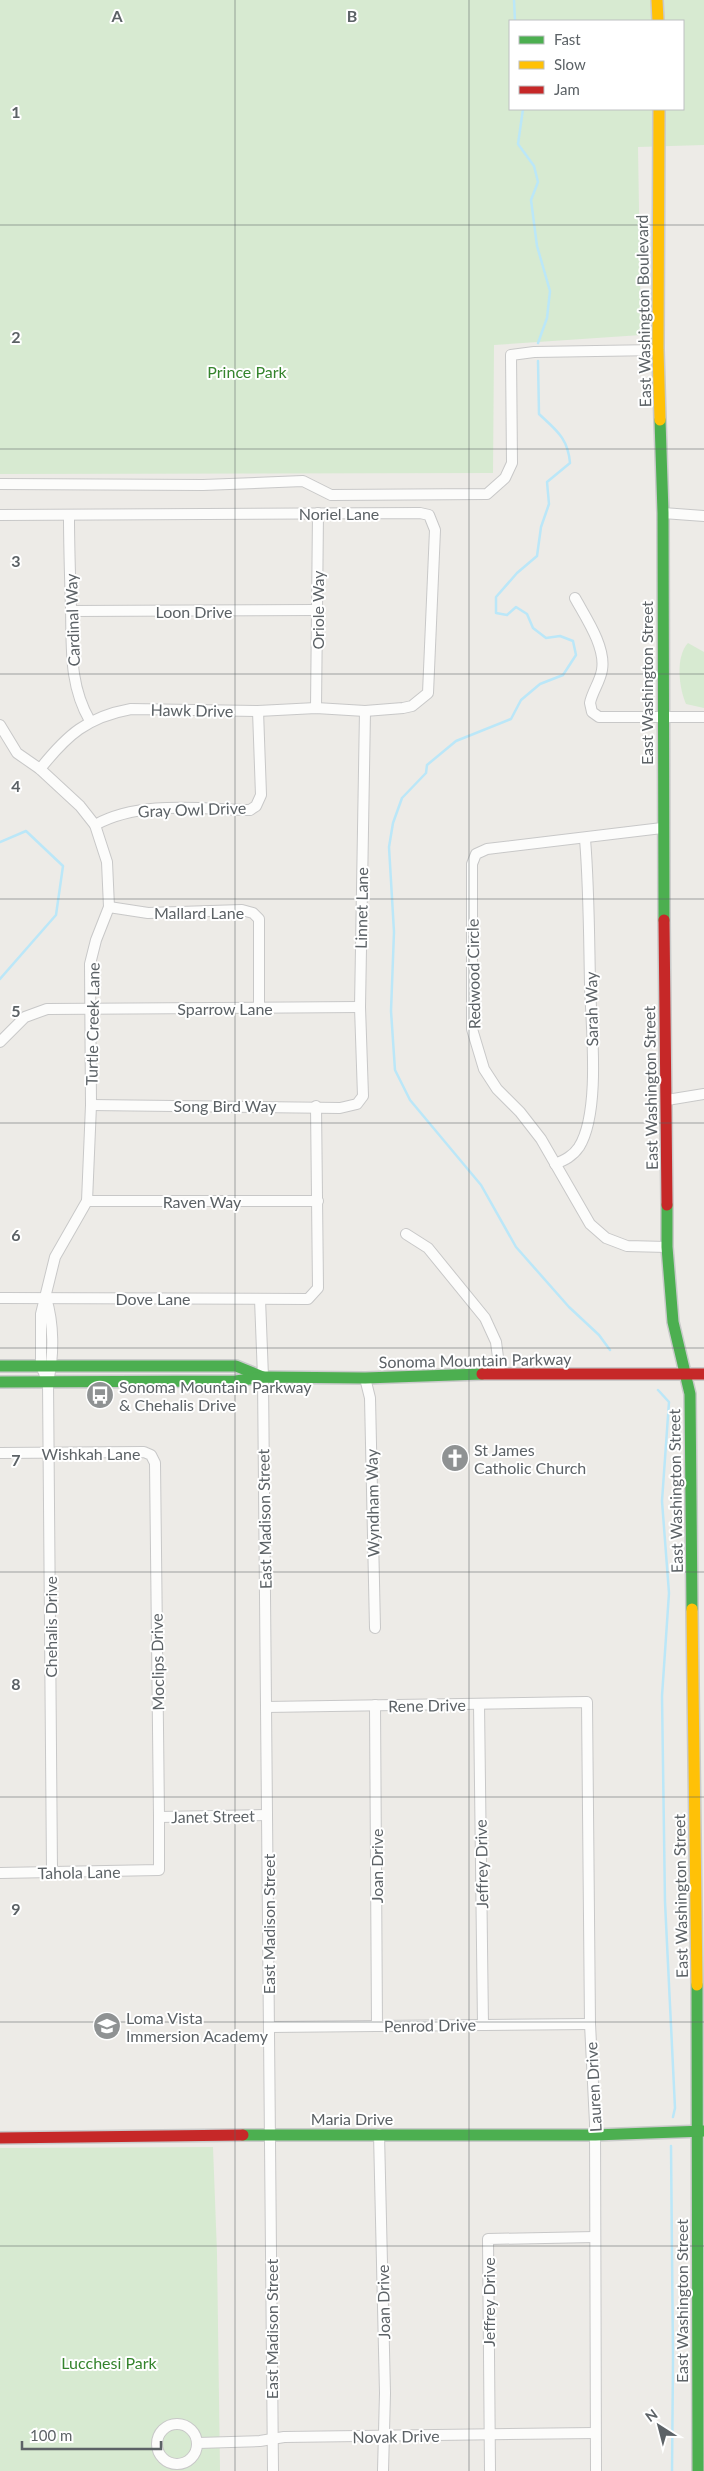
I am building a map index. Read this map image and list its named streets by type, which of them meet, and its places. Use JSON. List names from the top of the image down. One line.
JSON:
{"streets":{"main road":["East Washington Boulevard","East Washington Street","Sonoma Mountain Parkway","Maria Drive"],"street":["Noriel Lane","Oriole Way","Loon Drive","Cardinal Way","Hawk Drive","Gray Owl Drive","Linnet Lane","Mallard Lane","Redwood Circle","Sparrow Lane","Sarah Way","Turtle Creek Lane","Song Bird Way","Raven Way","Dove Lane","Wishkah Lane","Wyndham Way","East Madison Street","Chehalis Drive","Moclips Drive","Rene Drive","Janet Street","Jeffrey Drive","Joan Drive","Tahola Lane","Penrod Drive","Lauren Drive","Novak Drive"]},"crossings":[["East Washington Boulevard","East Washington Street"],["Noriel Lane","Oriole Way"],["Noriel Lane","Cardinal Way"],["Noriel Lane","Hawk Drive"],["Oriole Way","Loon Drive"],["Oriole Way","Hawk Drive"],["Loon Drive","Cardinal Way"],["Cardinal Way","Hawk Drive"],["East Washington Street","Redwood Circle"],["East Washington Street","Sonoma Mountain Parkway"],["East Washington Street","Maria Drive"],["Hawk Drive","Gray Owl Drive"],["Hawk Drive","Linnet Lane"],["Hawk Drive","Turtle Creek Lane"],["Gray Owl Drive","Turtle Creek Lane"],["Linnet Lane","Sparrow Lane"],["Linnet Lane","Song Bird Way"],["Mallard Lane","Sparrow Lane"],["Mallard Lane","Turtle Creek Lane"],["Redwood Circle","Sarah Way"],["Sparrow Lane","Turtle Creek Lane"],["Turtle Creek Lane","Song Bird Way"],["Turtle Creek Lane","Raven Way"],["Turtle Creek Lane","Dove Lane"],["Turtle Creek Lane","Sonoma Mountain Parkway"],["Turtle Creek Lane","Chehalis Drive"],["Sonoma Mountain Parkway","Wyndham Way"],["Sonoma Mountain Parkway","East Madison Street"],["Sonoma Mountain Parkway","Chehalis Drive"],["Wishkah Lane","Chehalis Drive"],["Wishkah Lane","Moclips Drive"],["East Madison Street","Rene Drive"],["East Madison Street","Janet Street"],["East Madison Street","Penrod Drive"],["East Madison Street","Maria Drive"],["East Madison Street","Novak Drive"],["Chehalis Drive","Tahola Lane"],["Moclips Drive","Janet Street"],["Moclips Drive","Tahola Lane"],["Rene Drive","Jeffrey Drive"],["Rene Drive","Joan Drive"],["Rene Drive","Lauren Drive"],["Jeffrey Drive","Penrod Drive"],["Jeffrey Drive","Lauren Drive"],["Jeffrey Drive","Novak Drive"],["Joan Drive","Penrod Drive"],["Joan Drive","Maria Drive"],["Joan Drive","Novak Drive"],["Penrod Drive","Lauren Drive"],["Lauren Drive","Maria Drive"],["Lauren Drive","Novak Drive"]],"parks":["Prince Park","Lucchesi Park"],"places":{"bus stop":["Sonoma Mountain Parkway & Chehalis Drive"],"church":["St James Catholic Church"],"school or university":["Loma Vista Immersion Academy"]},"legend":["Fast","Slow","Jam"],"scale_bar":"100 m","north":"top left","grid":{"columns":["A","B"],"rows":["1","2","3","4","5","6","7","8","9"]}}
